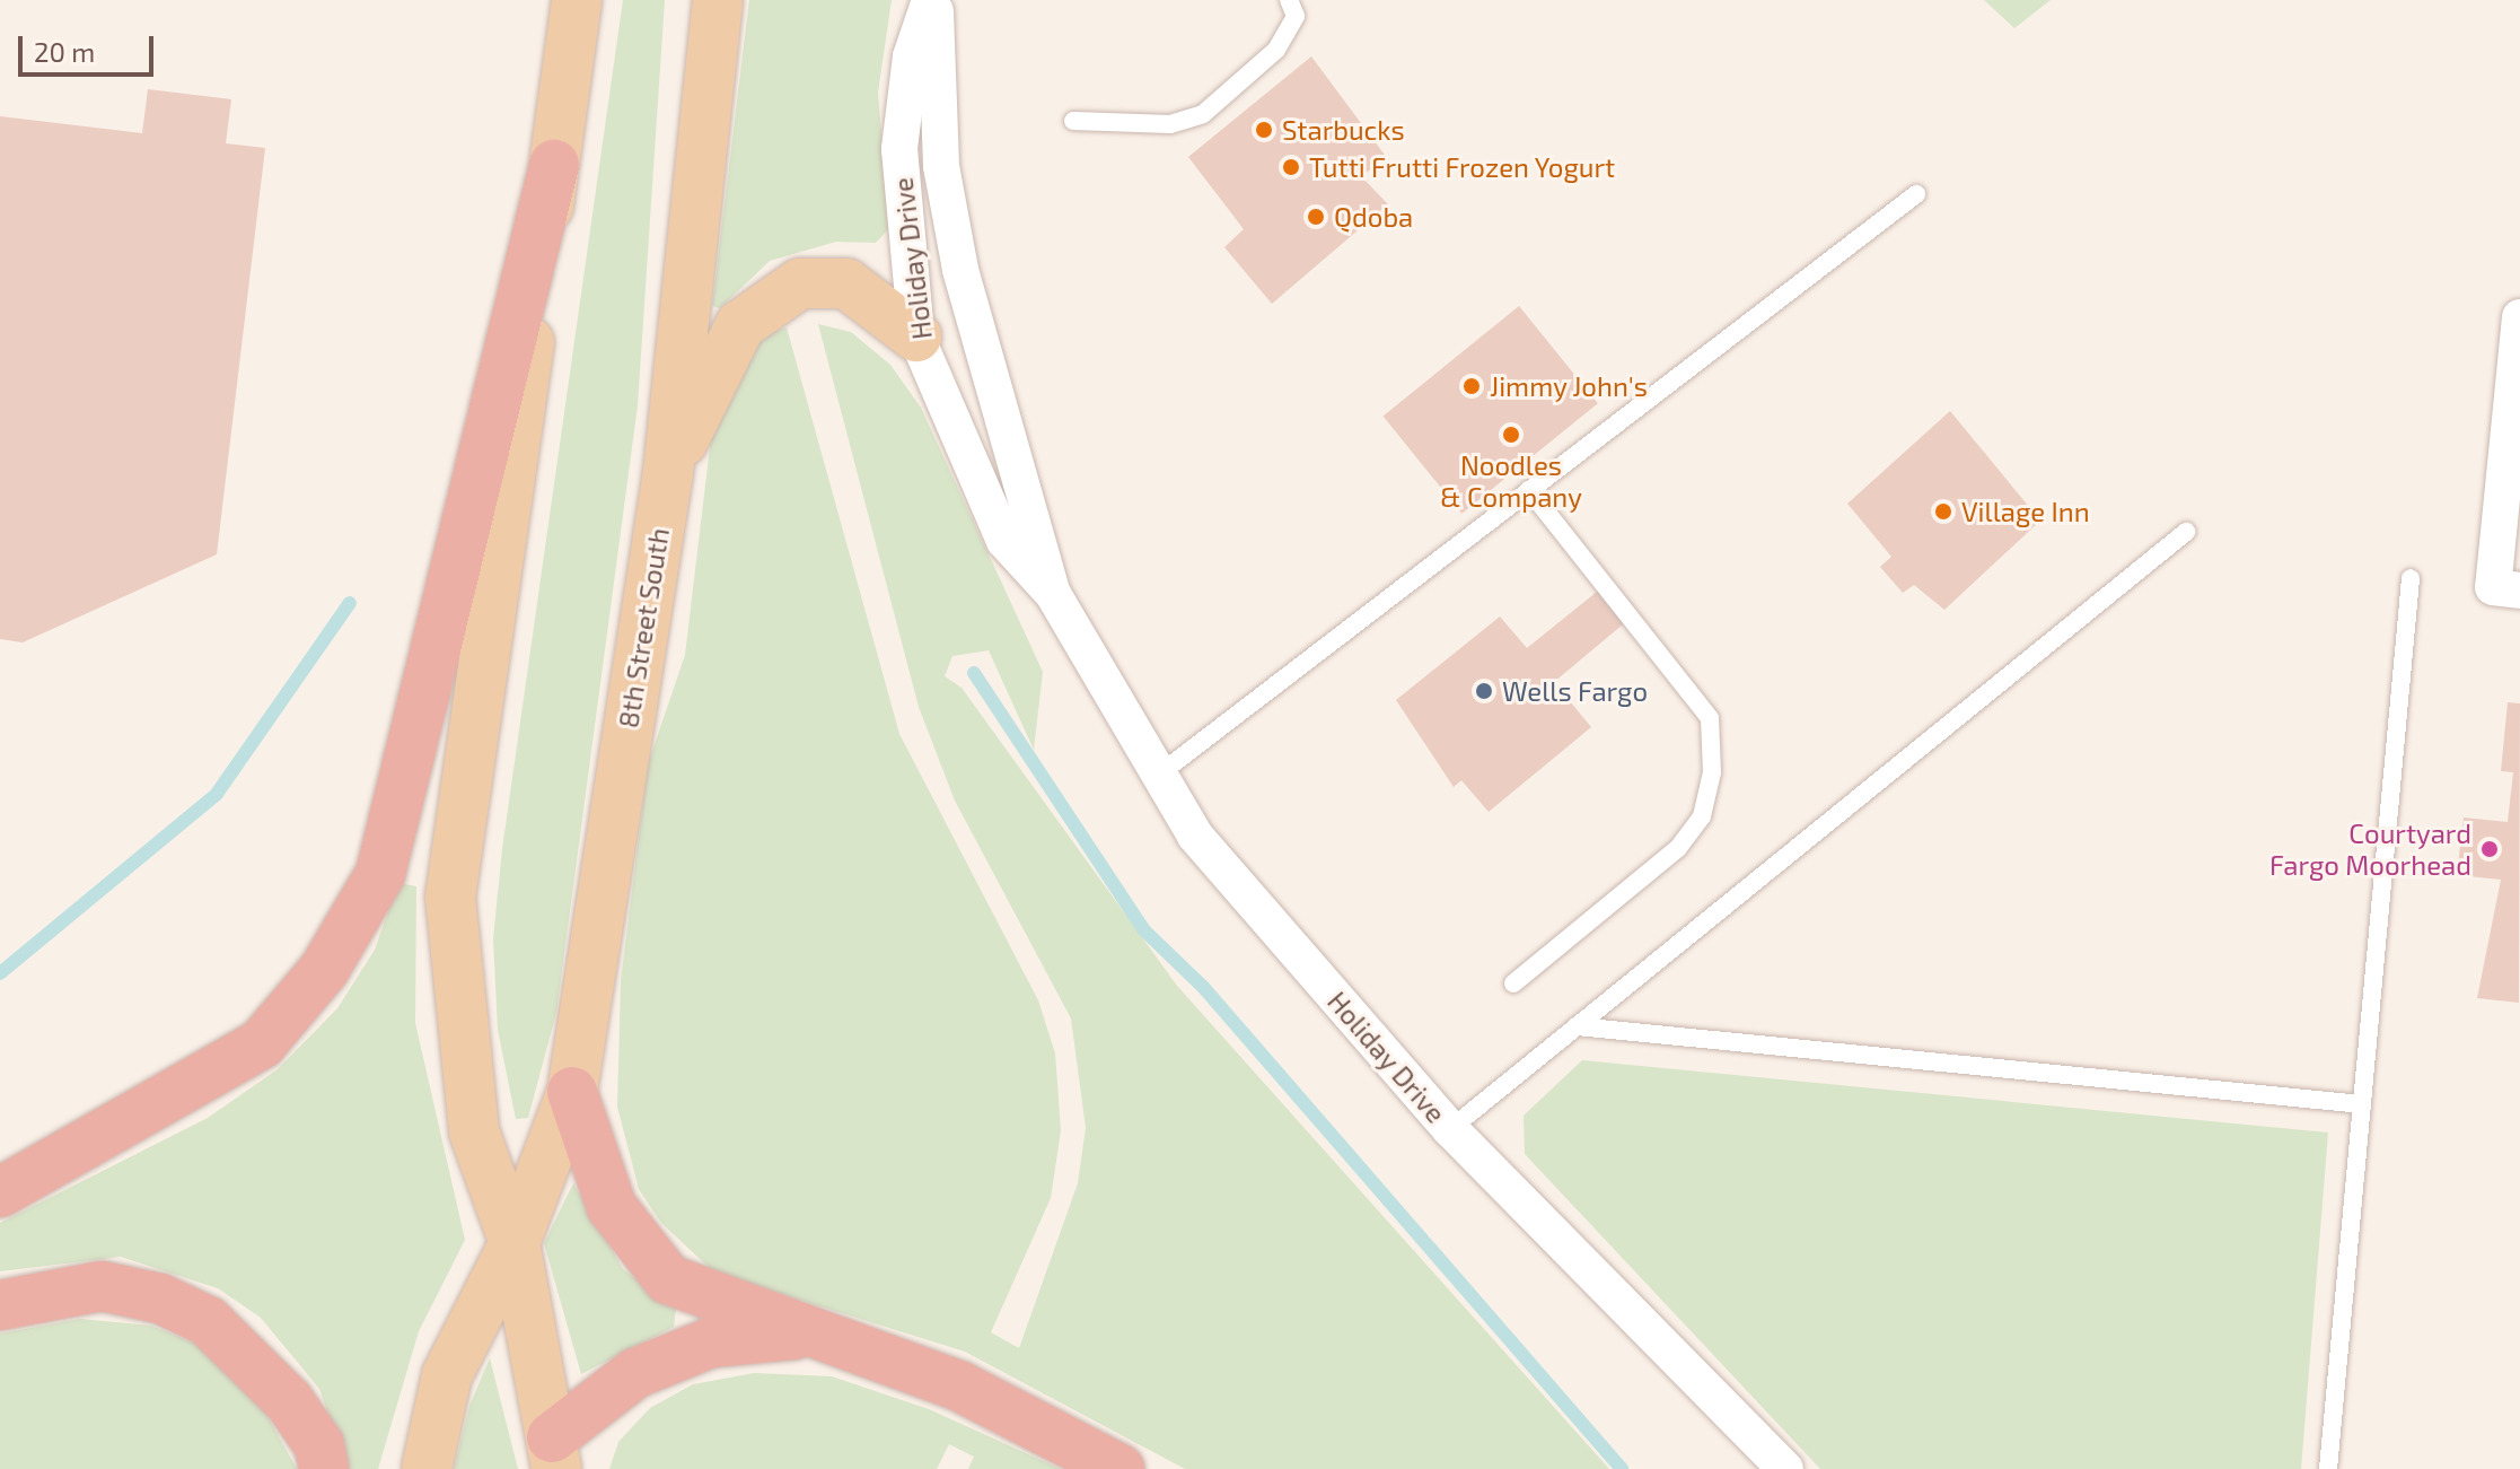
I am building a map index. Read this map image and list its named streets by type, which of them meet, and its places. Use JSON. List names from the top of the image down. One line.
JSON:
{"streets":{"main road":["8th Street South"],"street":["Holiday Drive"]},"places":["Starbucks","Tutti Frutti Frozen Yogurt","Qdoba","Jimmy John's","Noodles & Company","Village Inn","Wells Fargo","Courtyard Fargo Moorhead"],"scale_bar":"20 m"}
